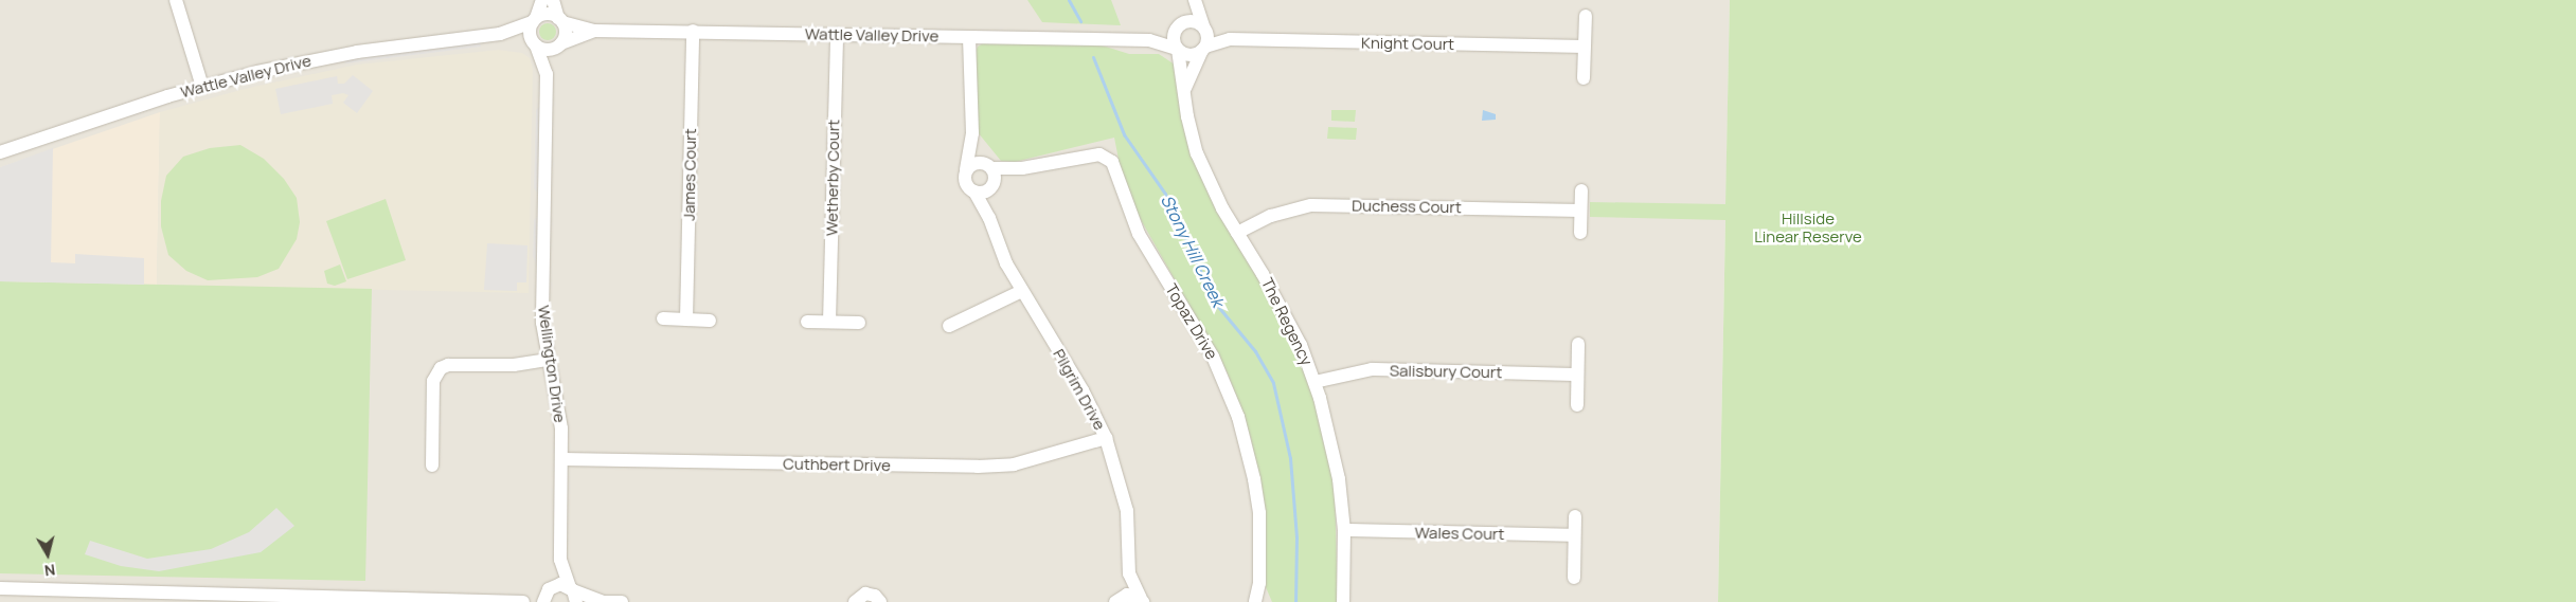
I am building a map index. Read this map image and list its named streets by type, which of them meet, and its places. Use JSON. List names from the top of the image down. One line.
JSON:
{"streets":{"street":["Wattle Valley Drive","Knight Court","James Court","Wetherby Court","Duchess Court","Topaz Drive","The Regency","Wellington Drive","Salisbury Court","Pilgrim Drive","Cuthbert Drive","Wales Court"]},"crossings":[["Wattle Valley Drive","Knight Court"],["Wattle Valley Drive","James Court"],["Wattle Valley Drive","Wetherby Court"],["Wattle Valley Drive","The Regency"],["Wattle Valley Drive","Wellington Drive"],["Wattle Valley Drive","Pilgrim Drive"],["Knight Court","The Regency"],["Duchess Court","The Regency"],["Topaz Drive","Pilgrim Drive"],["The Regency","Salisbury Court"],["The Regency","Wales Court"],["Wellington Drive","Cuthbert Drive"],["Pilgrim Drive","Cuthbert Drive"]],"water":["Stony Hill Creek"],"parks":["Hillside Linear Reserve"],"north":"bottom"}
